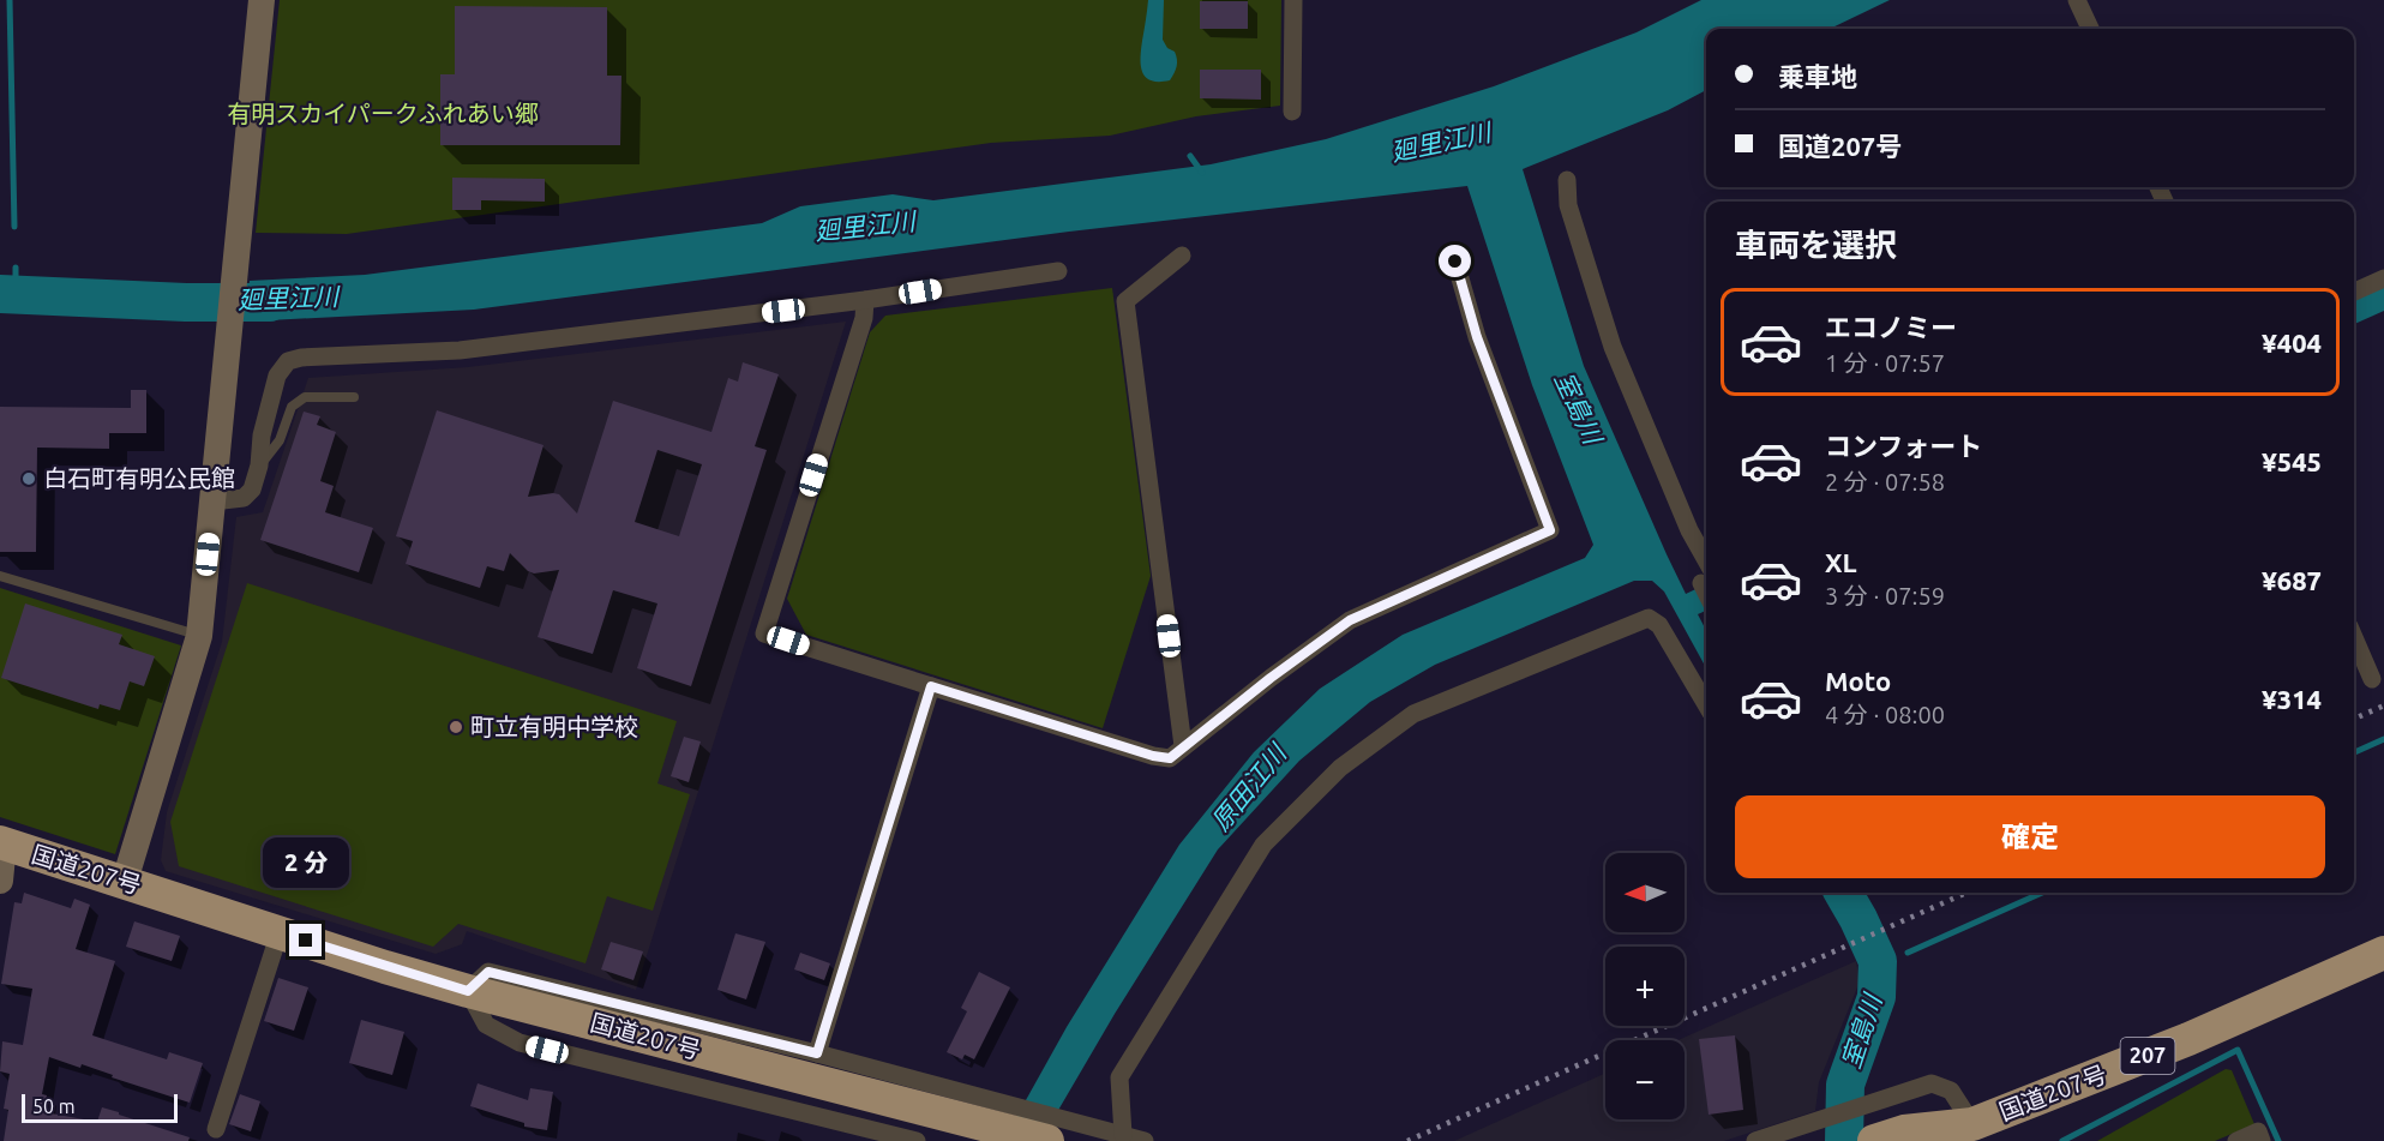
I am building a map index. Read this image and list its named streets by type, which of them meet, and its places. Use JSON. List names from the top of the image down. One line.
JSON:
{"streets":{"highway":["国道207号","207"]},"water":["廻里江川","室島川","原田江川"],"parks":["有明スカイパークふれあい郷"],"places":["白石町有明公民館","町立有明中学校"],"scale_bar":"50 m","north":"left","page":{"banner":["乗車地","国道207号"],"heading":"車両を選択","list":[{"name":"エコノミー","note":"1 分 · 07:57","value":"¥404"},{"name":"コンフォート","note":"2 分 · 07:58","value":"¥545"},{"name":"XL","note":"3 分 · 07:59","value":"¥687"},{"name":"Moto","note":"4 分 · 08:00","value":"¥314"}],"buttons":"確定","bubble":"2 分","map_buttons":["+","−"],"scale":"50 m"}}
